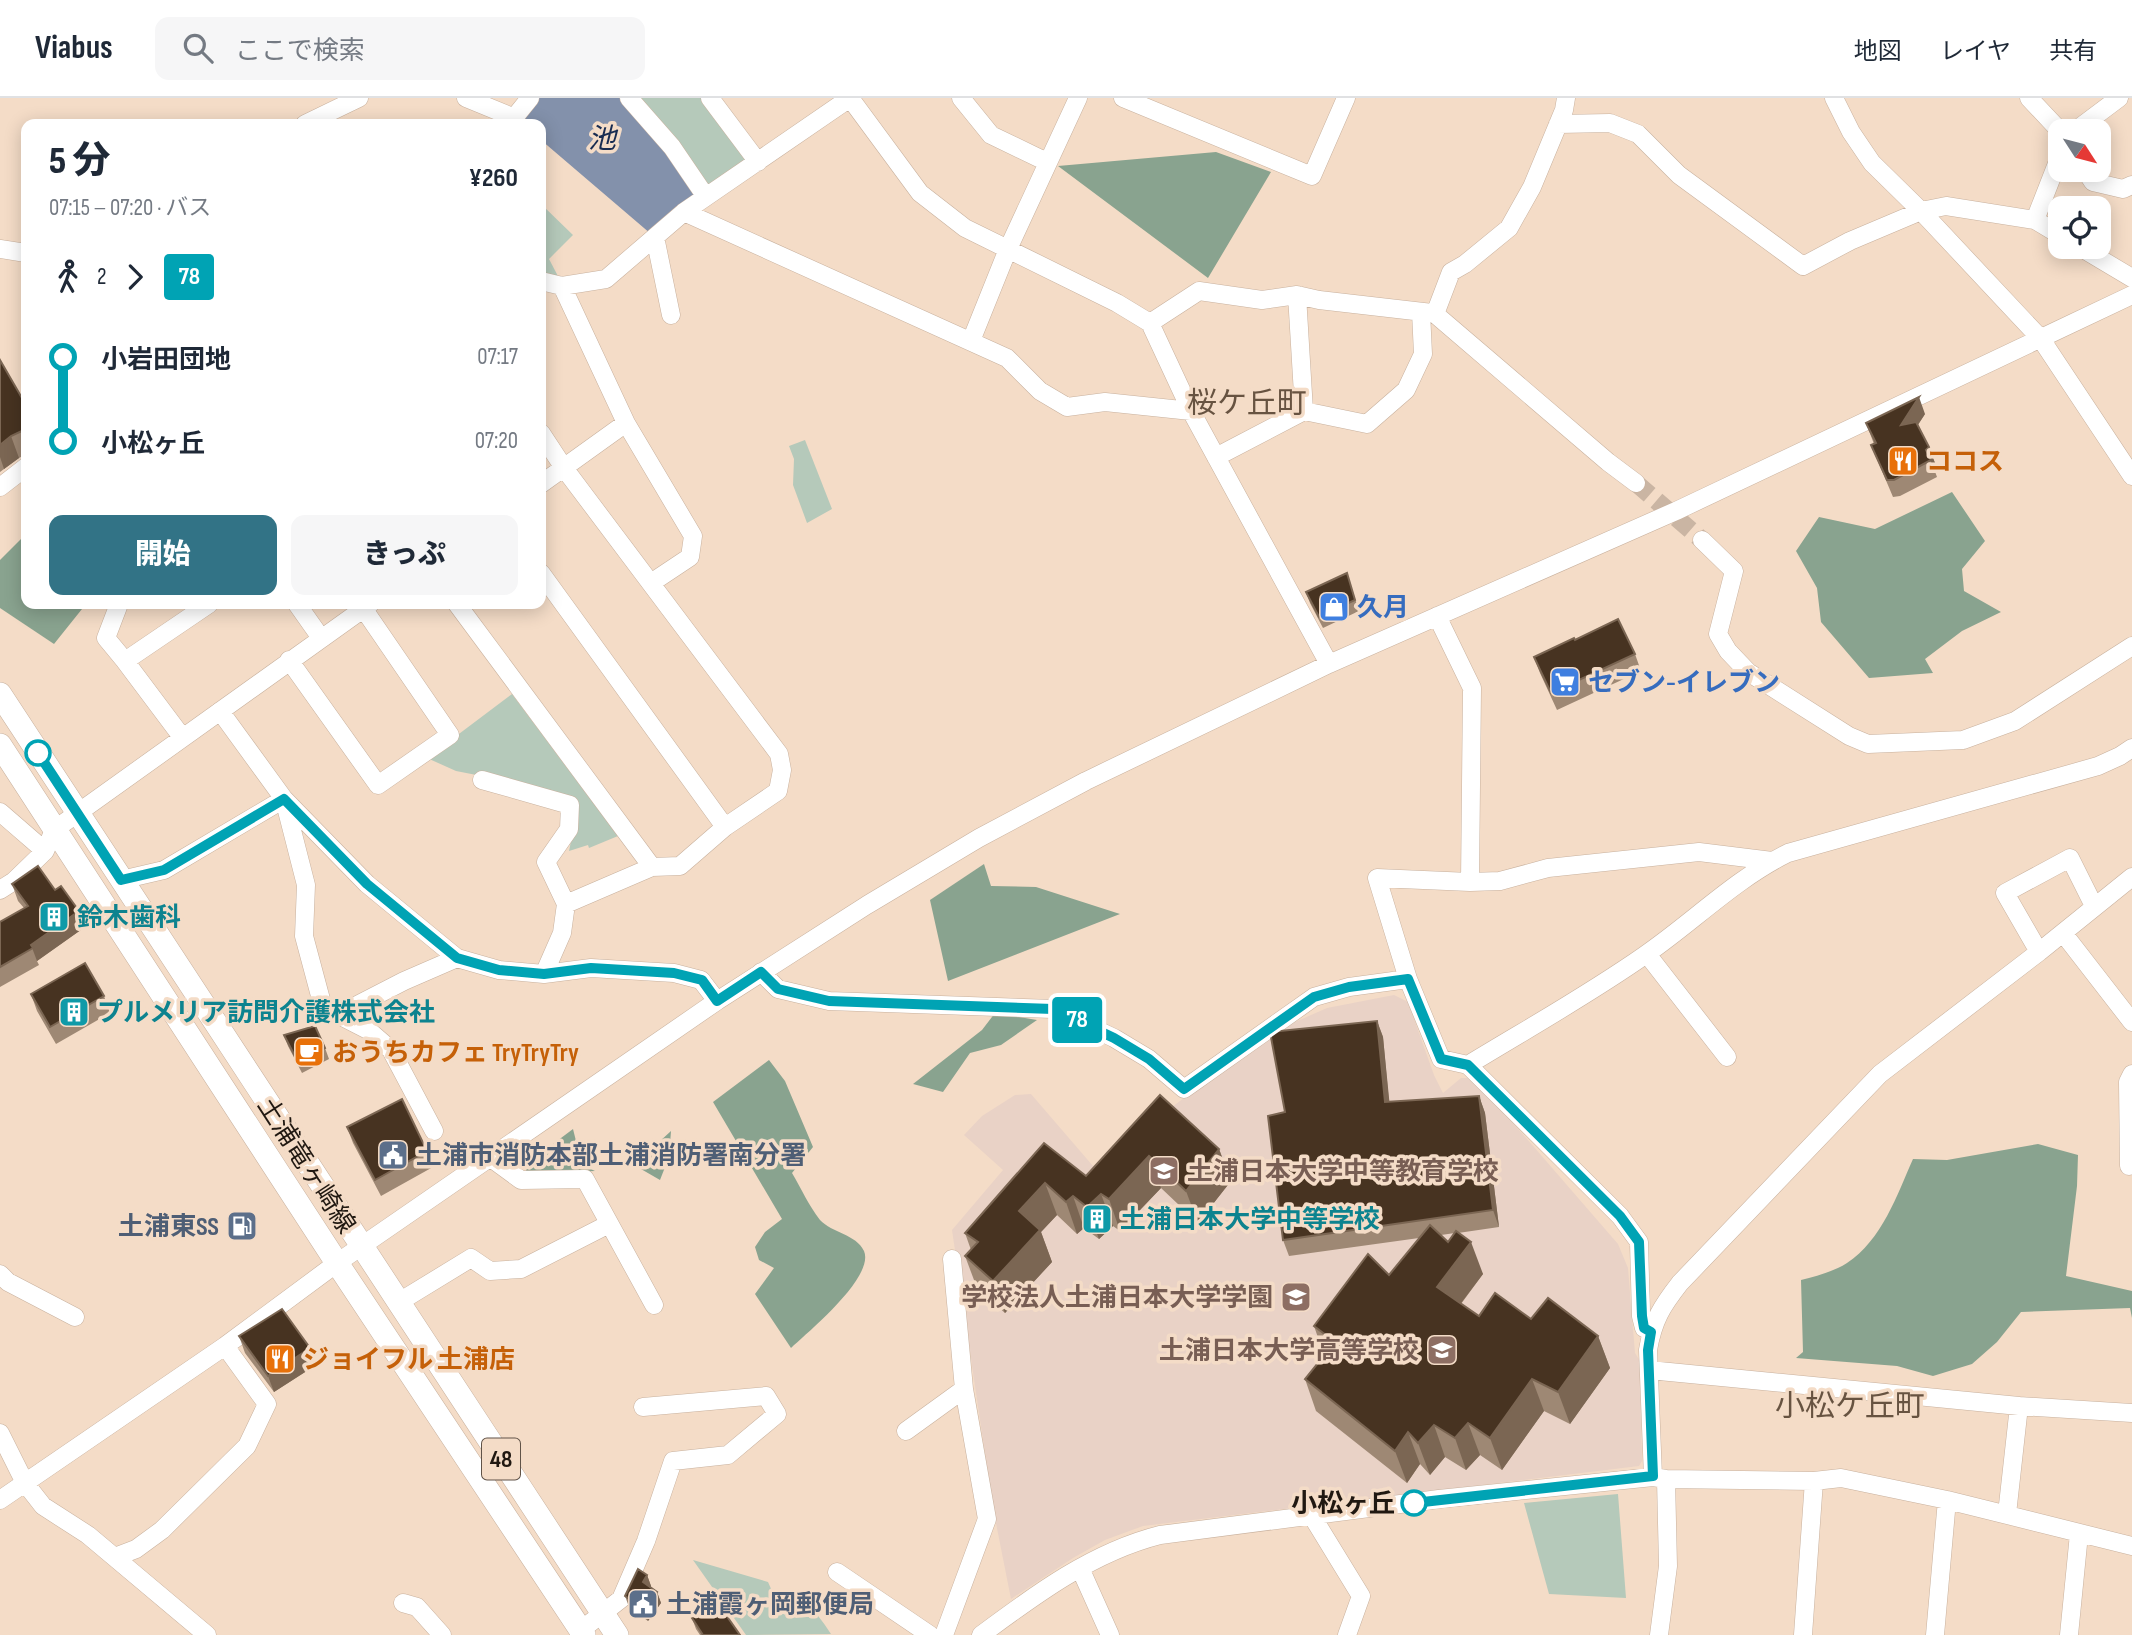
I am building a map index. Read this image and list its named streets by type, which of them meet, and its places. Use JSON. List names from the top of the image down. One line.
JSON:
{"streets":{"main road":["土浦竜ヶ崎線","48"]},"districts":["桜ケ丘町","小松ケ丘町"],"water":["池"],"places":{"restaurant":["ココス","ジョイフル 土浦店"],"shop":["久月"],"supermarket":["セブン-イレブン"],"building":["鈴木歯科","プルメリア訪問介護株式会社","土浦日本大学中等学校"],"cafe":["おうちカフェ TryTryTry"],"public building":["土浦市消防本部土浦消防署南分署","土浦霞ヶ岡郵便局"],"school or university":["土浦日本大学中等教育学校","学校法人土浦日本大学学園","土浦日本大学高等学校"],"fuel station":["土浦東SS"],"other":["小松ヶ丘"]},"lines":["bus line 78"],"north":"bottom right","page":{"header":"Viabus","search":"ここで検索","nav":["地図","レイヤ","共有"],"on_map":"78","heading":["5 分","07:15 – 07:20 · バス","¥260"],"legs":["2","78"],"list":[{"name":"小岩田団地","value":"07:17"},{"name":"小松ヶ丘","value":"07:20"}],"buttons":["開始","きっぷ"]}}
